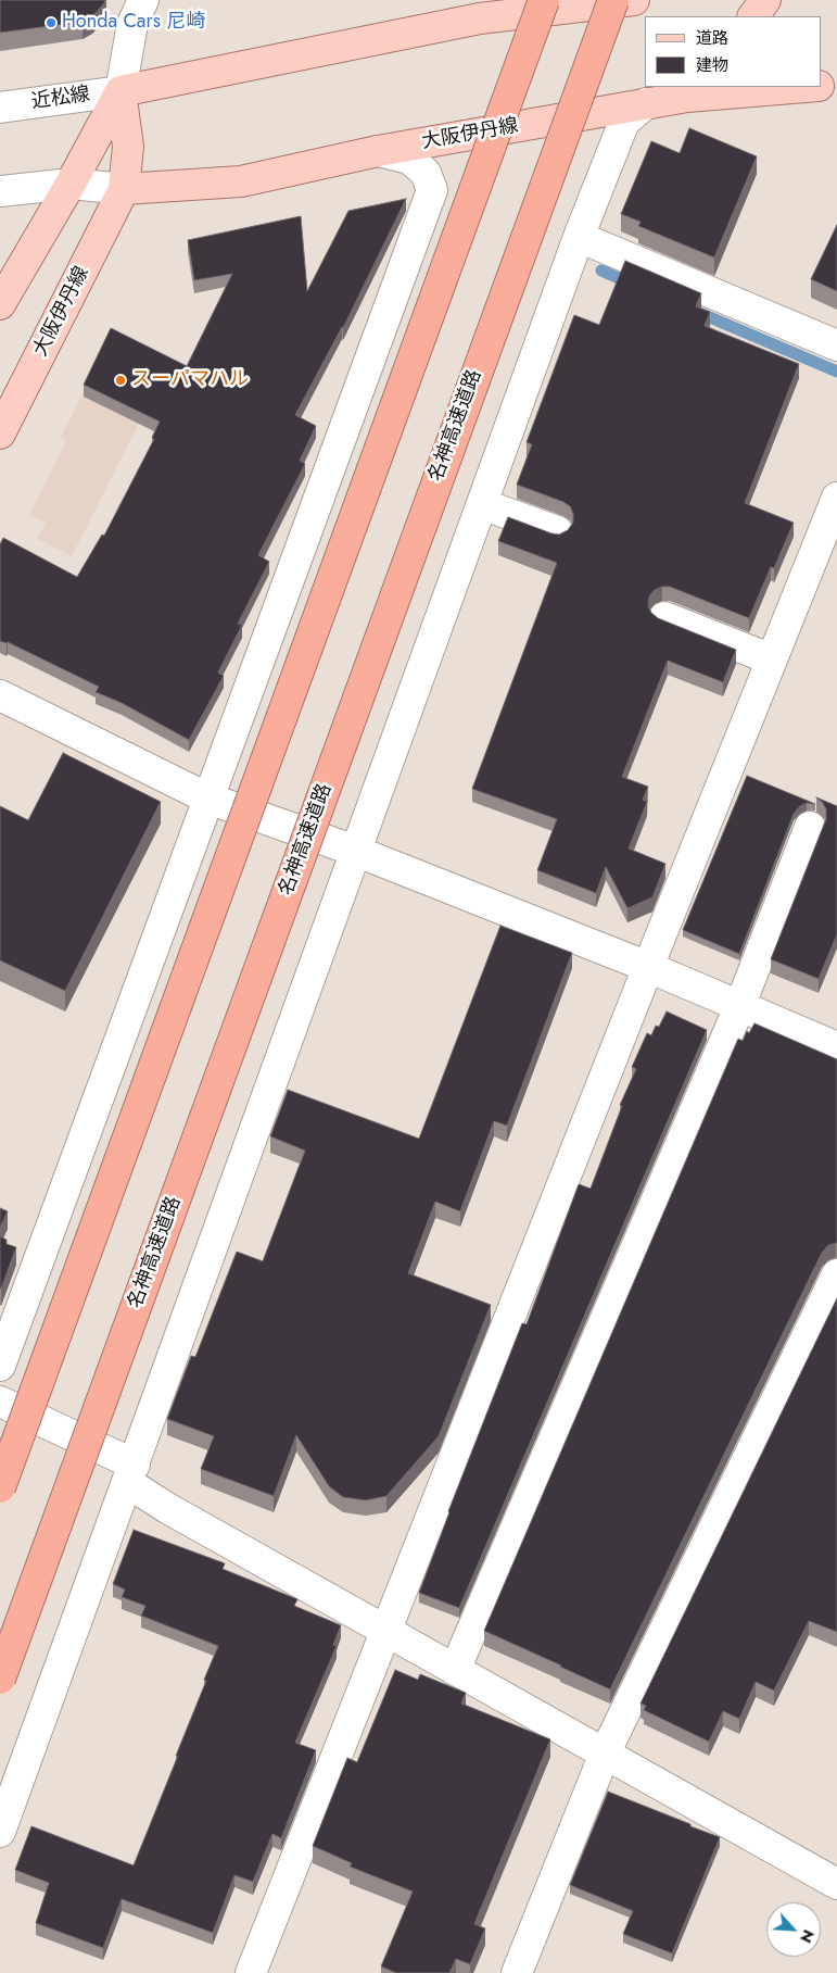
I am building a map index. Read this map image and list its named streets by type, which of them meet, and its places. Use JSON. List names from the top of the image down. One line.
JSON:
{"streets":{"highway":["名神高速道路"],"main road":["大阪伊丹線"],"street":["近松線"]},"crossings":[["近松線","大阪伊丹線"]],"places":["Honda Cars 尼崎","スーパマハル"],"legend":["道路","建物"],"north":"bottom right"}
